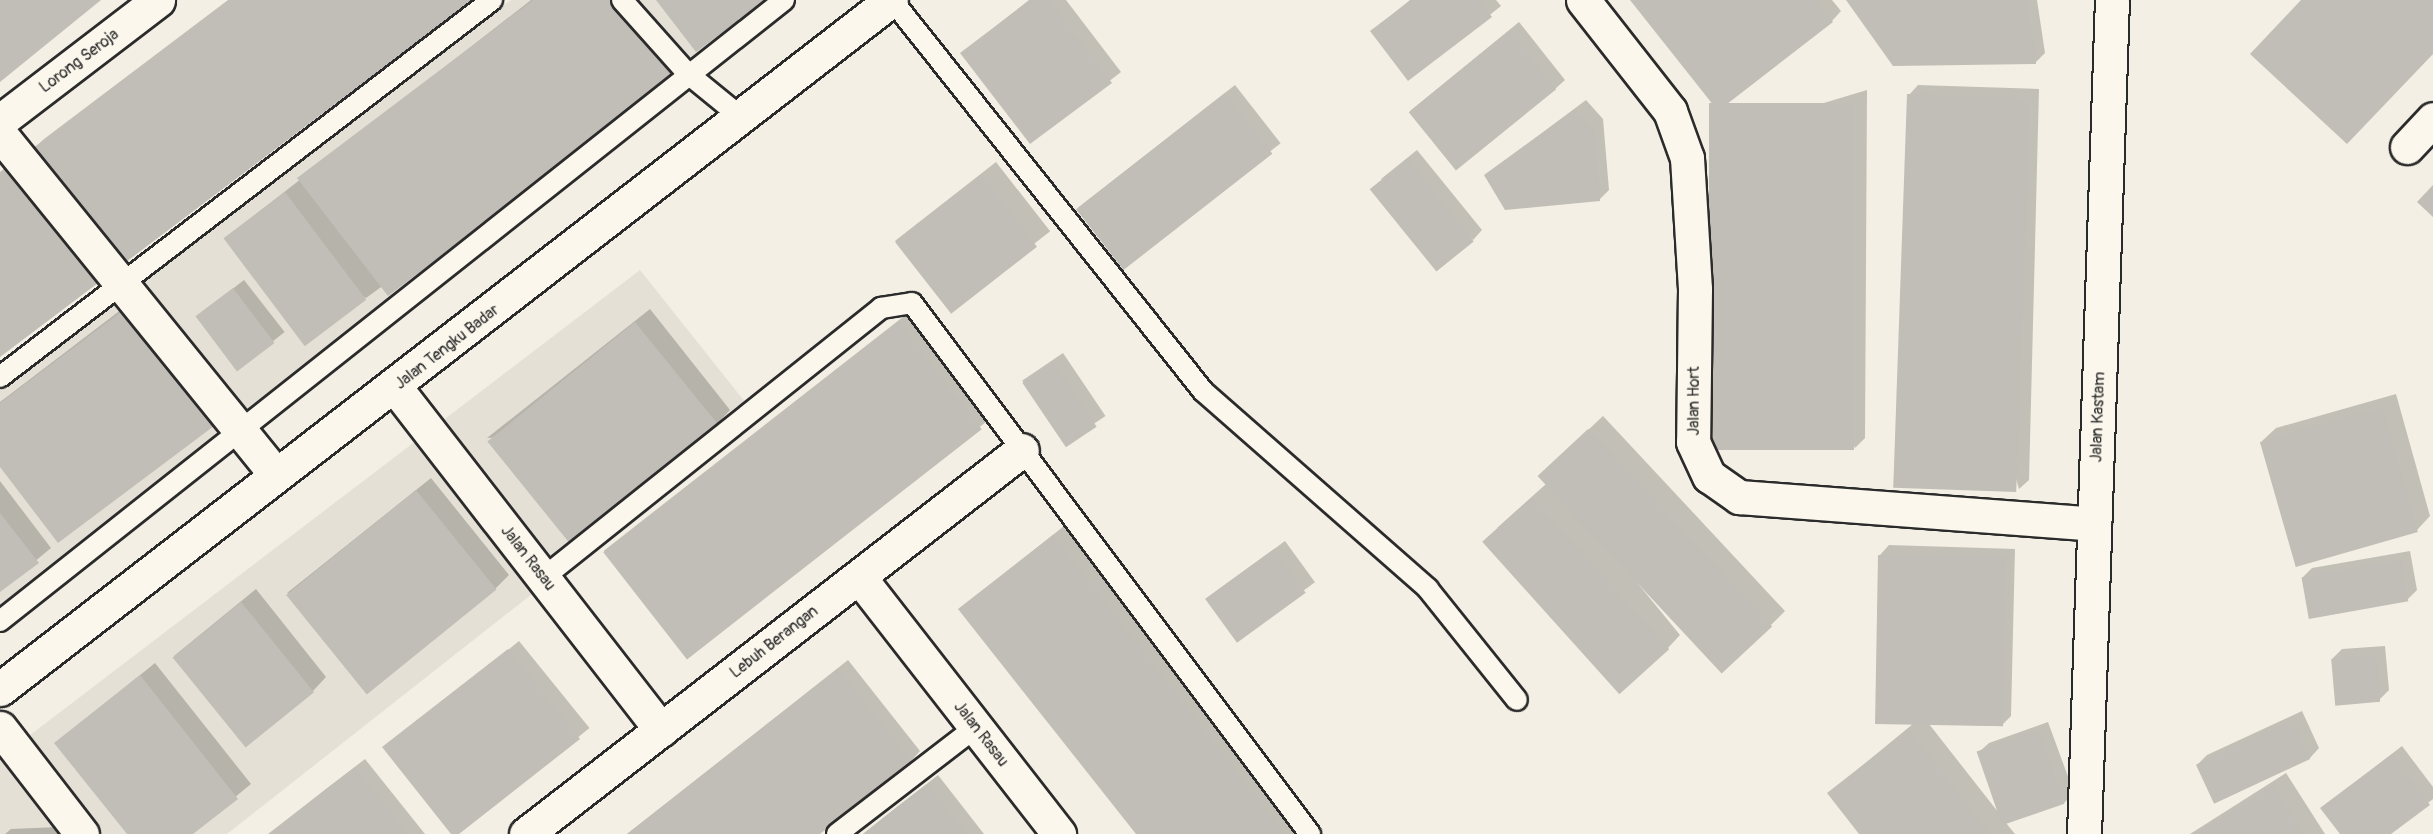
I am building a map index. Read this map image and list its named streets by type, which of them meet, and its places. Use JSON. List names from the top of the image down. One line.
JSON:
{"streets":{"street":["Lorong Seroja","Jalan Tengku Badar","Jalan Hort","Jalan Kastam","Jalan Rasau","Lebuh Berangan"]},"crossings":[["Jalan Tengku Badar","Jalan Rasau"],["Jalan Hort","Jalan Kastam"],["Jalan Rasau","Lebuh Berangan"]]}
